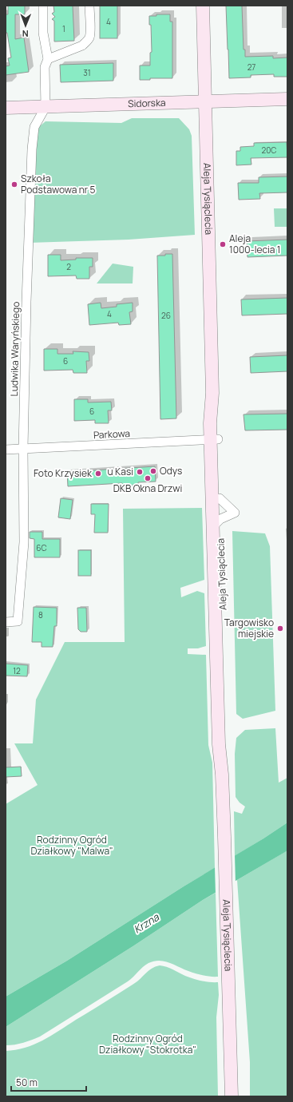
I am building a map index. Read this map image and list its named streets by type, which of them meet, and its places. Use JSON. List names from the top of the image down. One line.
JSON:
{"streets":{"street":["Sidorska","Aleja Tysiąclecia","Ludwika Waryńskiego","Parkowa"]},"crossings":[["Sidorska","Aleja Tysiąclecia"],["Sidorska","Ludwika Waryńskiego"],["Aleja Tysiąclecia","Parkowa"],["Ludwika Waryńskiego","Parkowa"]],"water":["Krzna"],"parks":["Rodzinny Ogród Działkowy \"Malwa\"","Rodzinny Ogród Działkowy \"Stokrotka\""],"places":["Szkoła Podstawowa nr 5","Aleja 1000-lecia 1","Odys","u Kasi","Foto Krzysiek","DKB Okna Drzwi","Targowisko miejskie"],"house_numbers":["4","1","27","31","20C","2","4","26","6","6","6C","8","12"],"scale_bar":"50 m","north":"bottom"}
